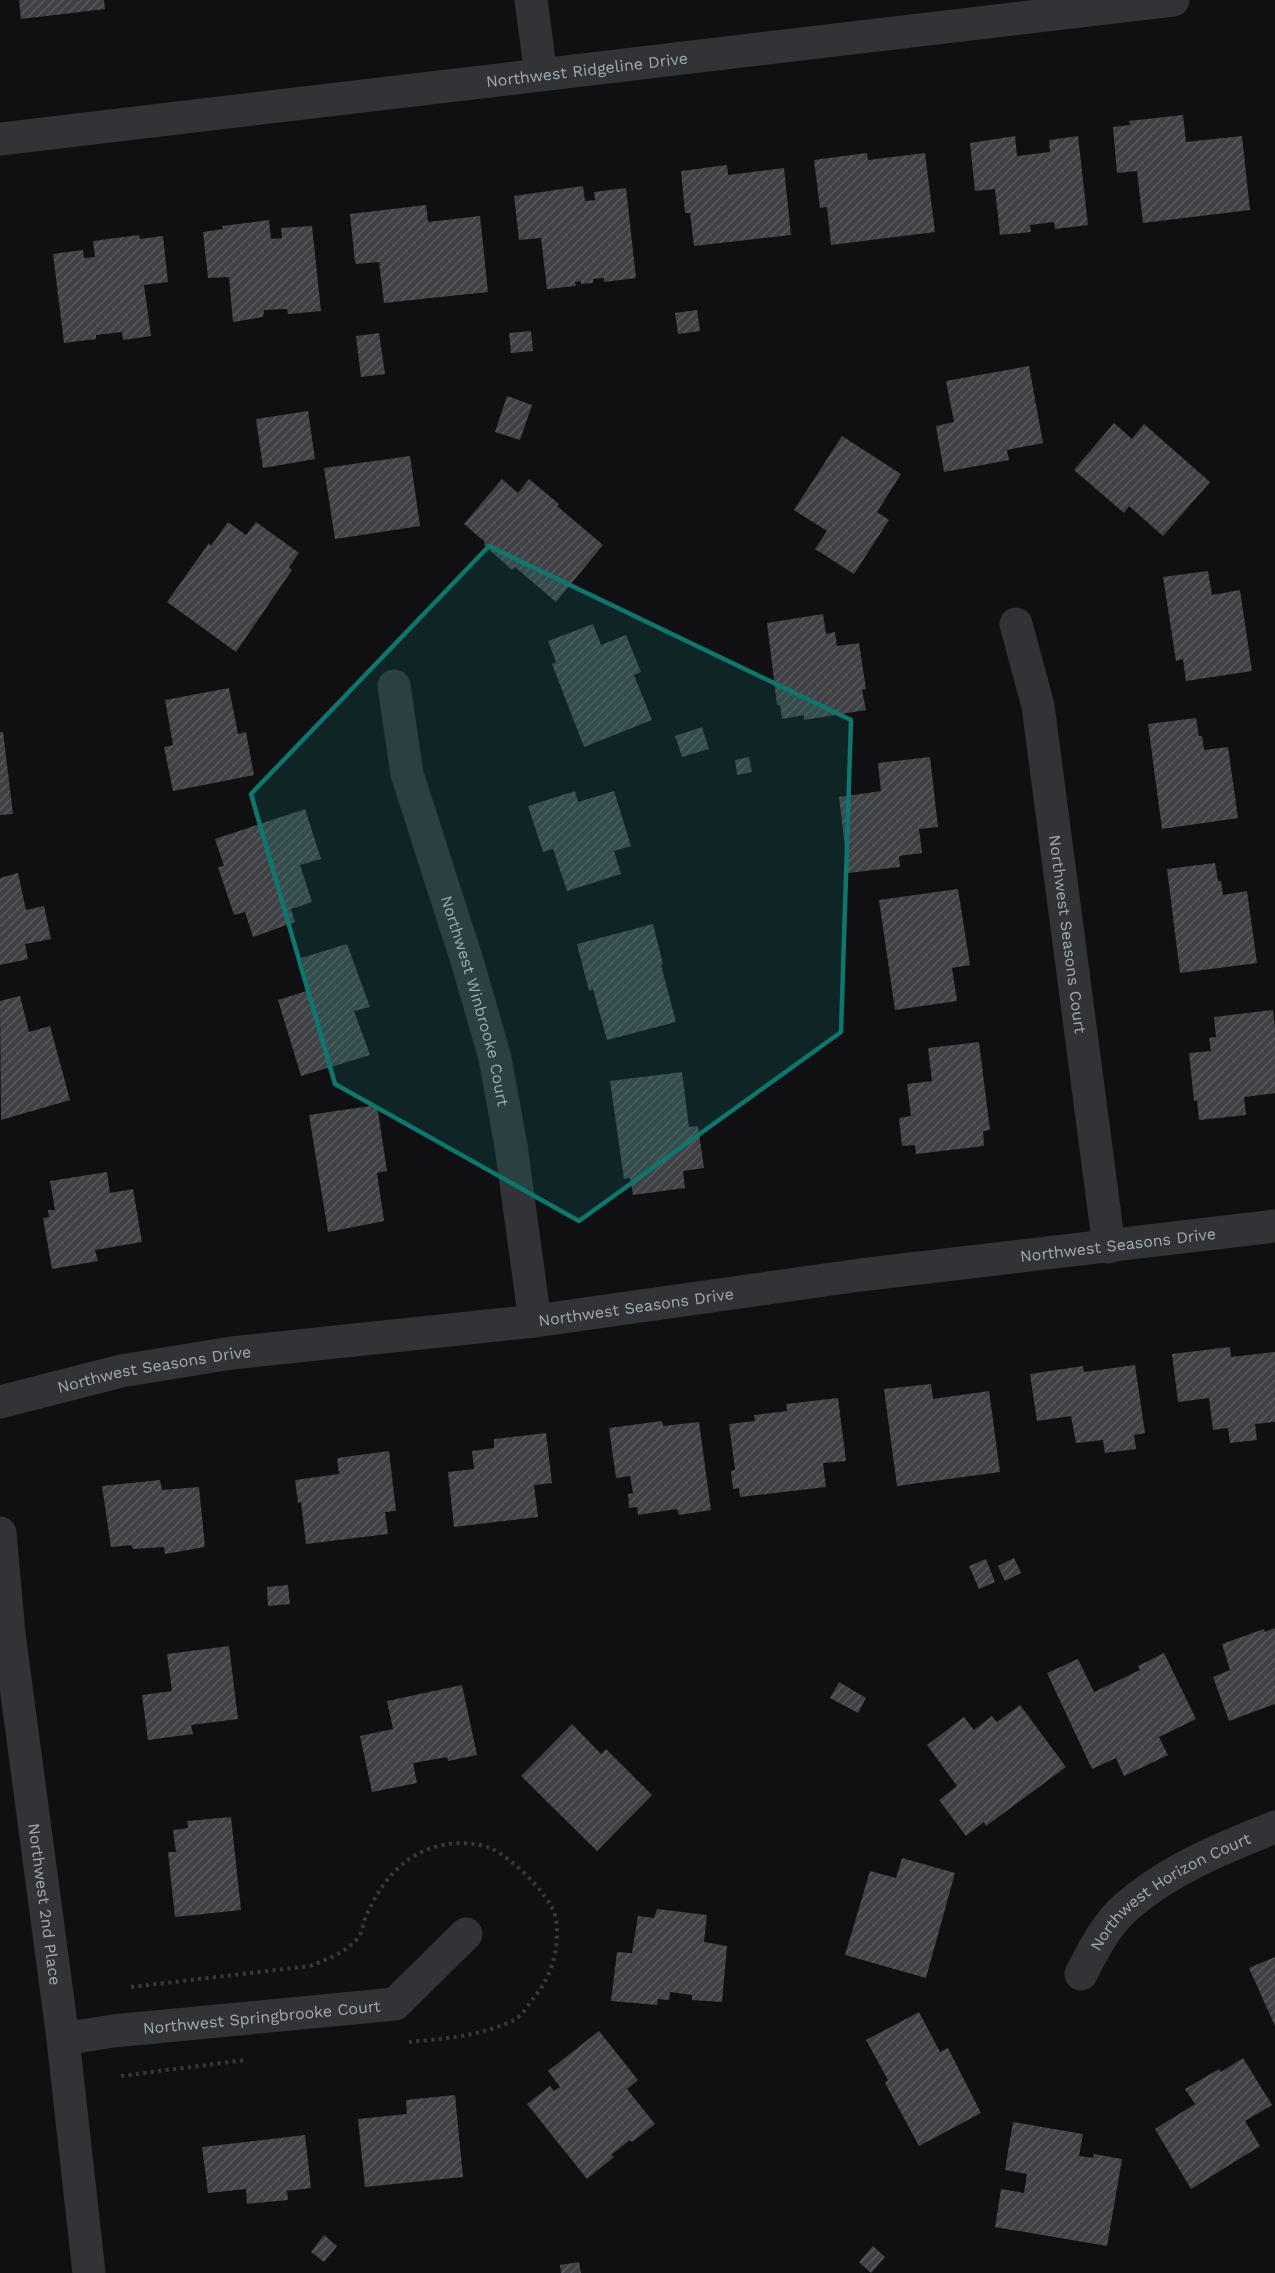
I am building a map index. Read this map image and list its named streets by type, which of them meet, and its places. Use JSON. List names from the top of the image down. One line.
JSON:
{"streets":{"street":["Northwest Ridgeline Drive","Northwest Seasons Court","Northwest Winbrooke Court","Northwest Seasons Drive","Northwest Horizon Court","Northwest 2nd Place","Northwest Springbrooke Court"]},"crossings":[["Northwest Seasons Court","Northwest Seasons Drive"],["Northwest Winbrooke Court","Northwest Seasons Drive"],["Northwest 2nd Place","Northwest Springbrooke Court"]]}
